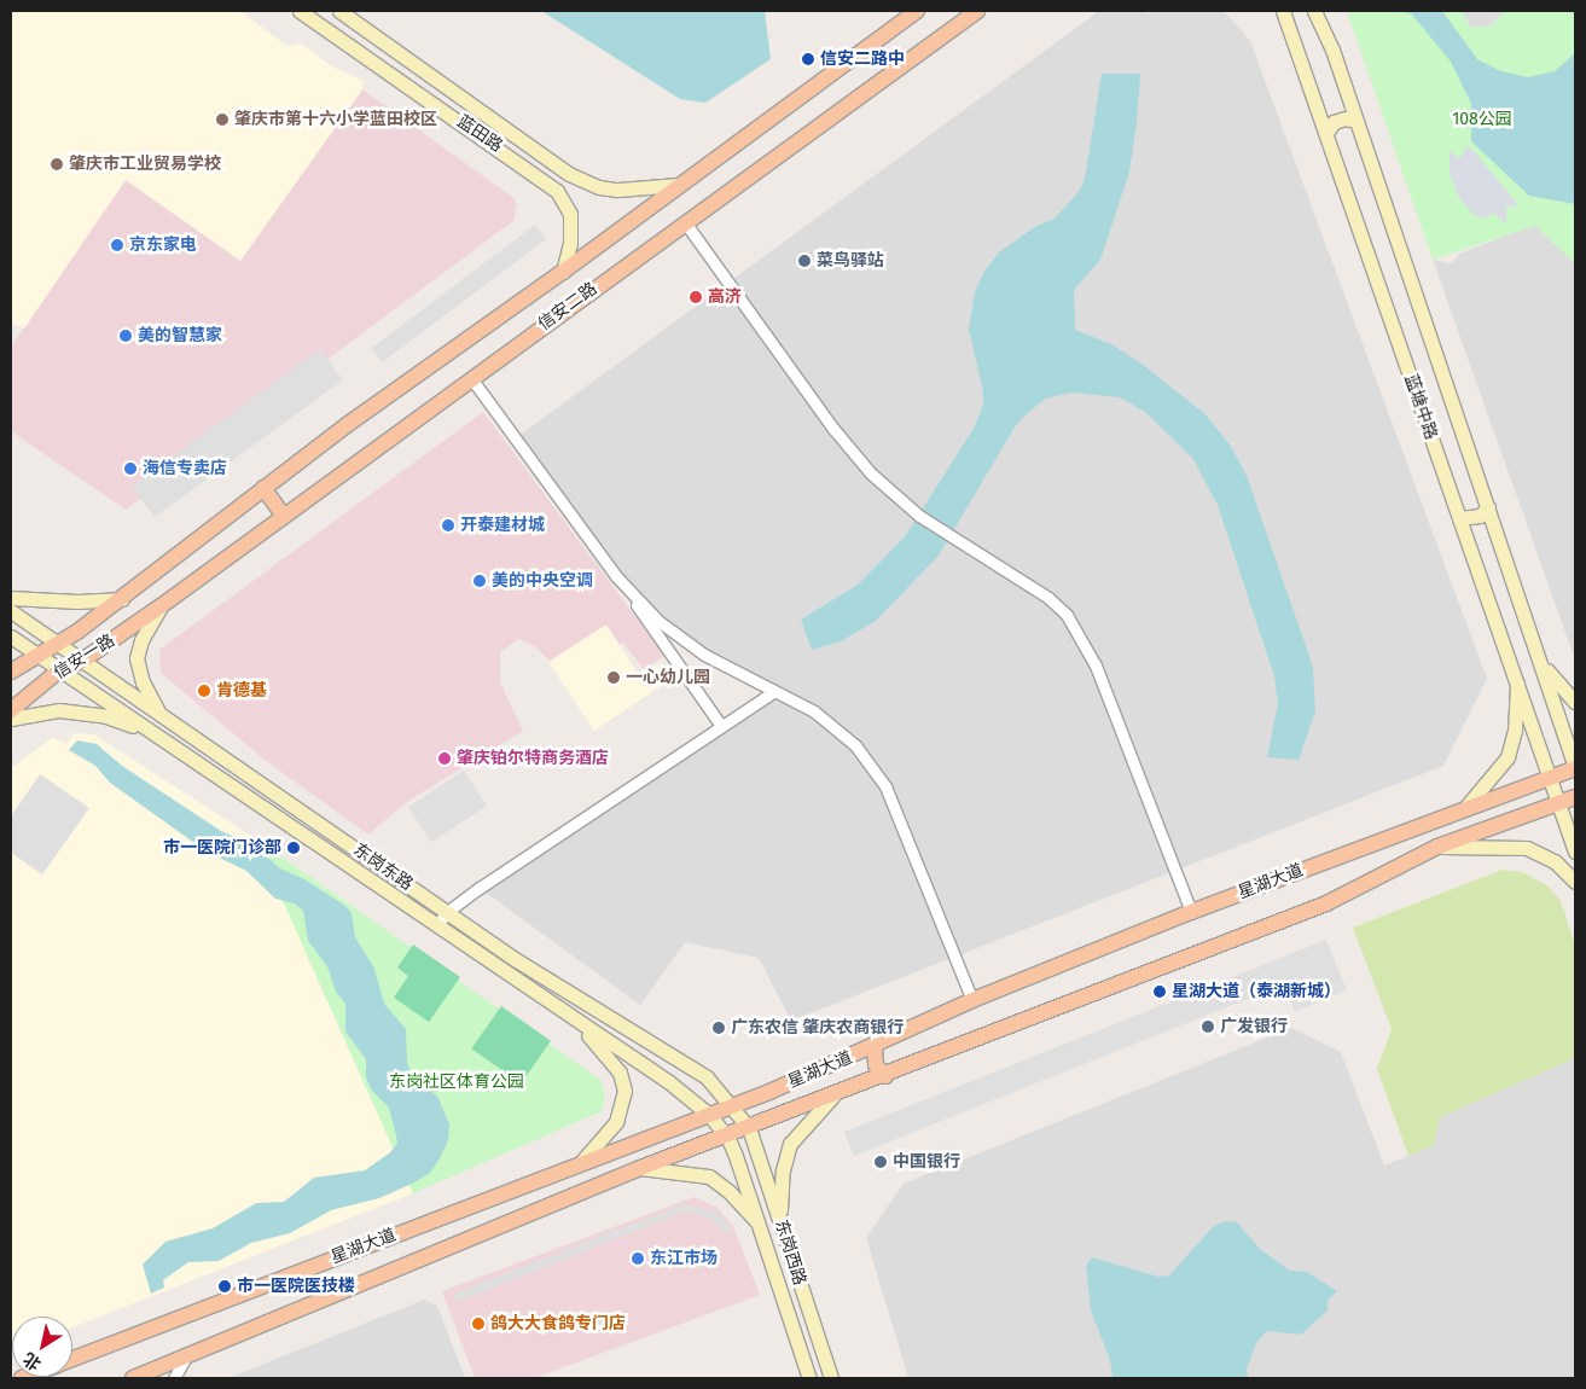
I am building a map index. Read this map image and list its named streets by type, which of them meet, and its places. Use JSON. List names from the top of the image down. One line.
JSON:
{"streets":{"main road":["蓝田路","信安二路","蓝塘中路","信安一路","东岗东路","星湖大道","东岗西路"]},"crossings":[["蓝田路","信安二路"],["信安二路","信安一路"],["蓝塘中路","星湖大道"],["信安一路","东岗东路"],["东岗东路","星湖大道"],["东岗东路","东岗西路"],["星湖大道","东岗西路"]],"parks":["108公园","东岗社区体育公园"],"places":["信安二路中","肇庆市第十六小学蓝田校区","肇庆市工业贸易学校","京东家电","菜鸟驿站","高济","美的智慧家","海信专卖店","开泰建材城","美的中央空调","一心幼儿园","肯德基","肇庆铂尔特商务酒店","市一医院门诊部","星湖大道（泰湖新城）","广发银行","广东农信 肇庆农商银行","中国银行","东江市场","市一医院医技楼","鸽大大食鸽专门店"],"north":"bottom left"}
